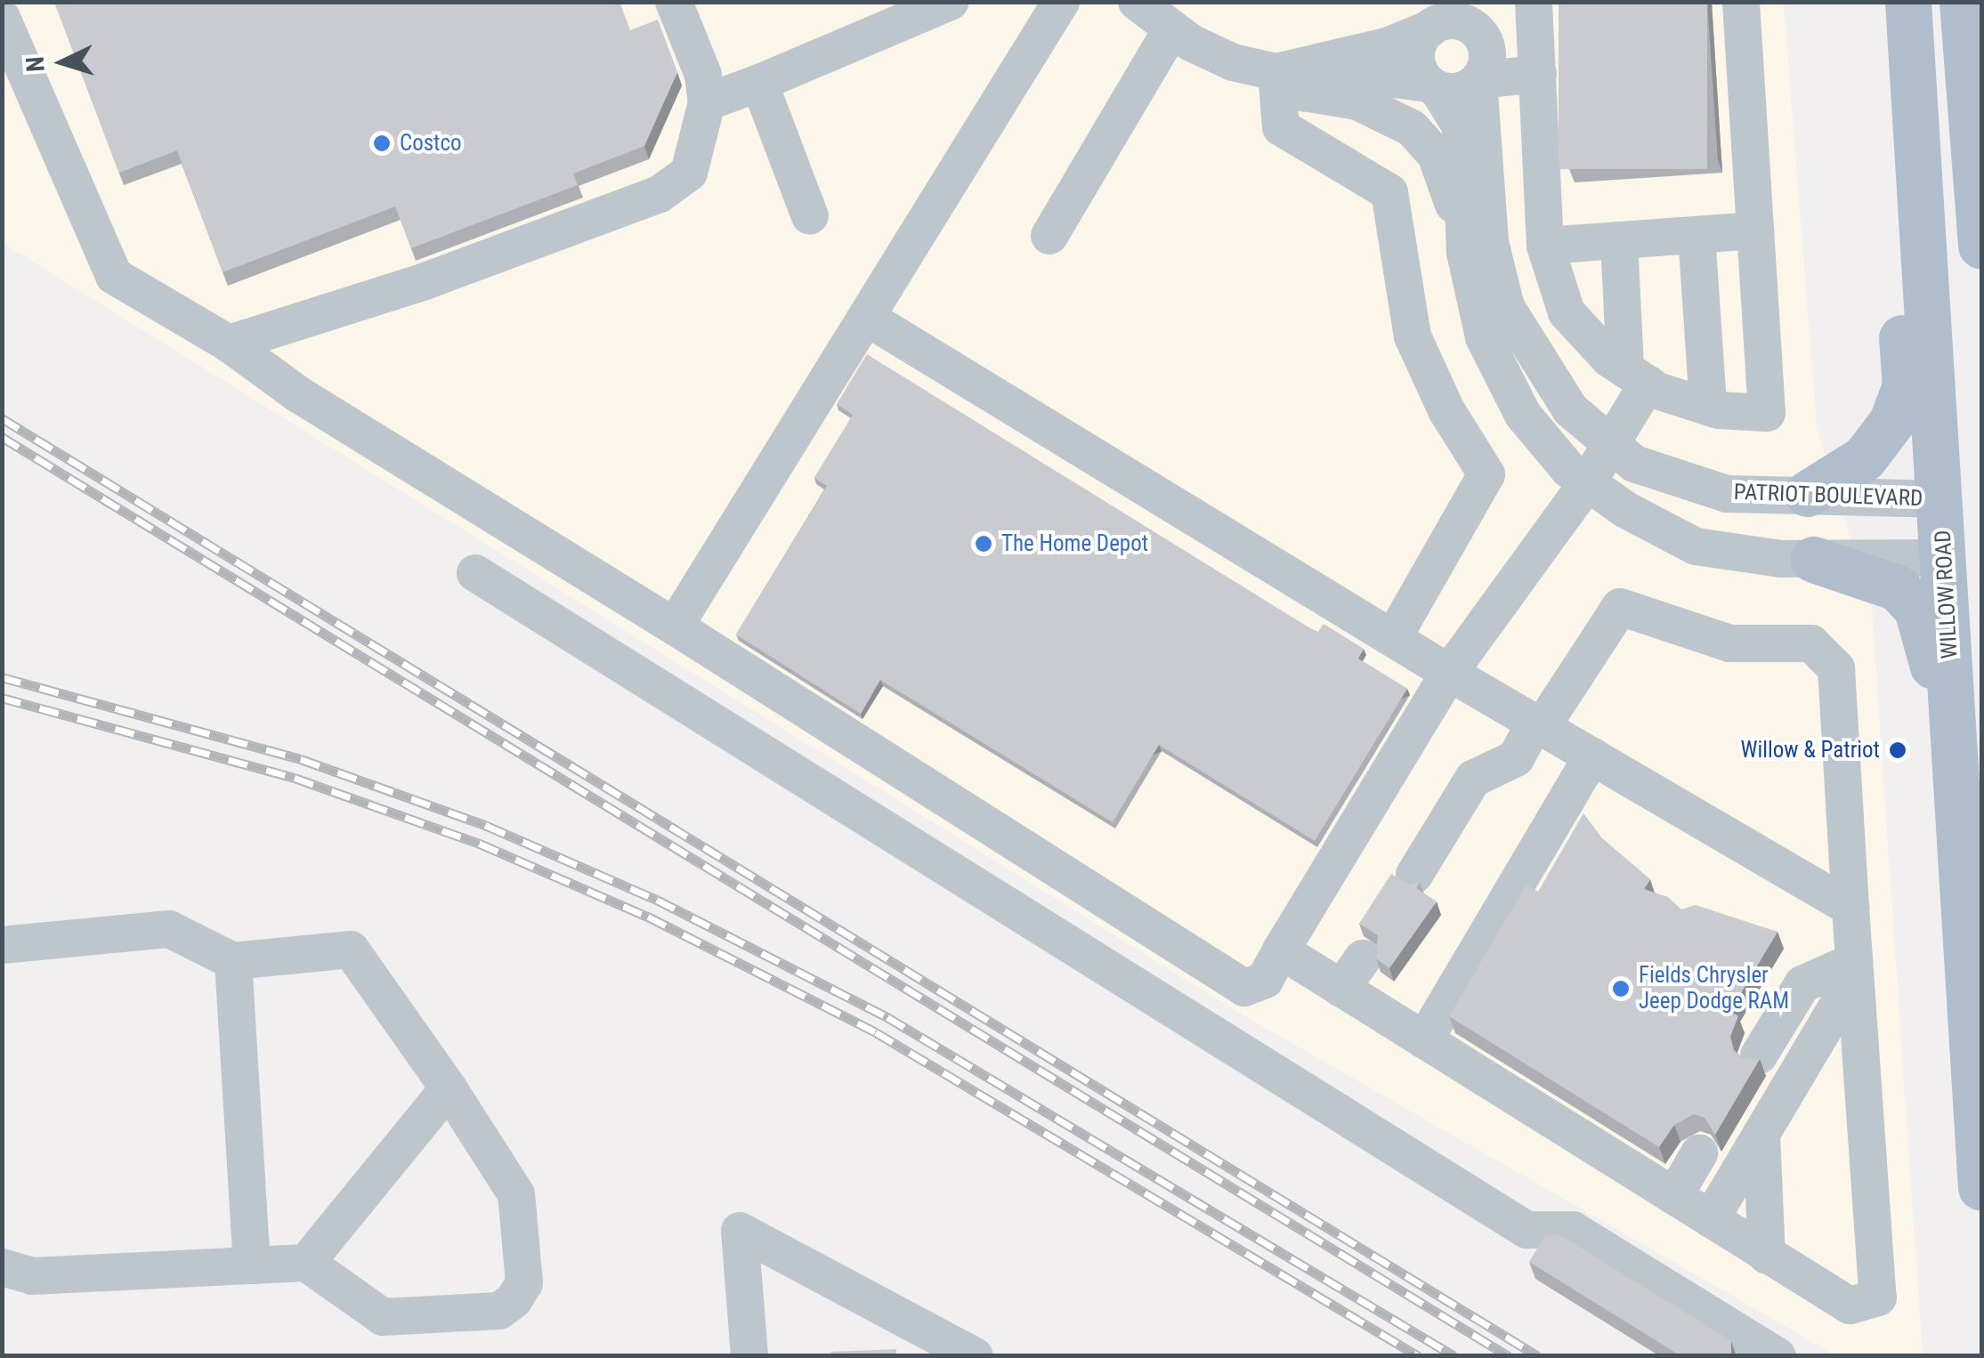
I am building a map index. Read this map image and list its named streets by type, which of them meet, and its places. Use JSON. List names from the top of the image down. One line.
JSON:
{"streets":{"main road":["WILLOW ROAD"],"street":["PATRIOT BOULEVARD"]},"crossings":[["PATRIOT BOULEVARD","WILLOW ROAD"]],"places":["Costco","The Home Depot","Willow & Patriot","Fields Chrysler Jeep Dodge RAM"],"north":"left"}
